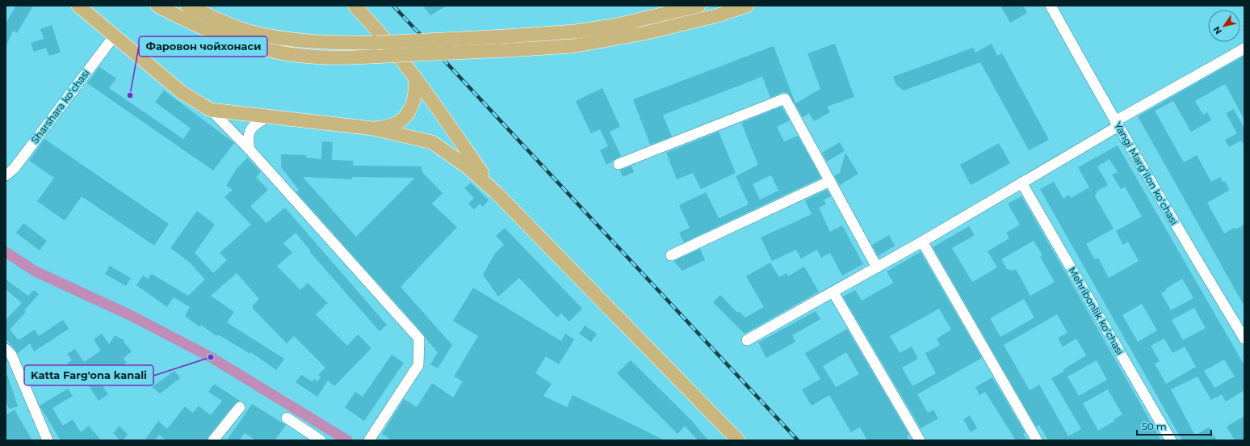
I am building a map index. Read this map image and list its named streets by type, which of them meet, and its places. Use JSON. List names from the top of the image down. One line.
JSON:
{"streets":{"street":["Sharshara koʻchasi","Yangi Margʻilon koʻchasi","Mehribonlik koʻchasi"]},"places":["Фаровон чойхонаси","Katta Farg'ona kanali"],"scale_bar":"50 m","north":"bottom left"}
